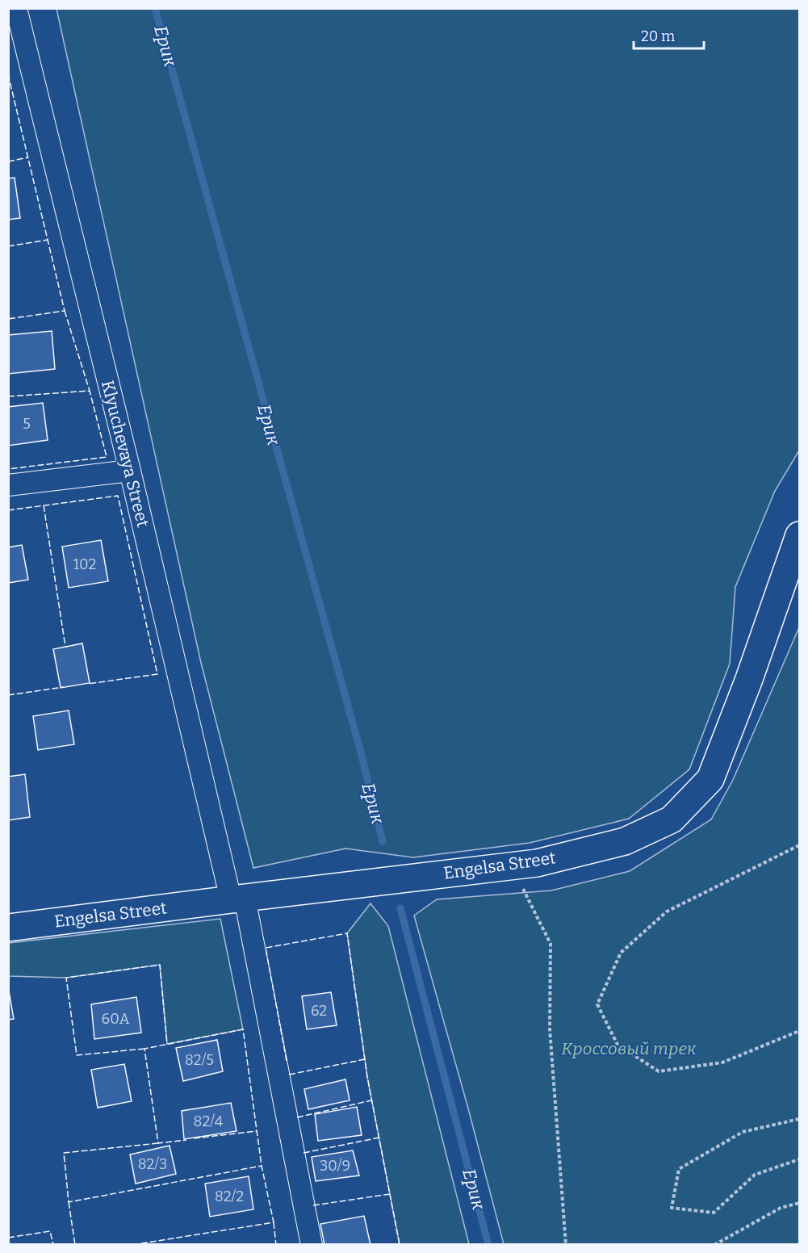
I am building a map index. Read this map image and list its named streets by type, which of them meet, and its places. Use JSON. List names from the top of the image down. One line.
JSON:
{"streets":{"street":["Klyuchevaya Street","Engelsa Street"]},"crossings":[["Klyuchevaya Street","Engelsa Street"]],"water":["Ерик"],"parks":["Кроссовый трек"],"house_numbers":["5","102","62","60А","82/5","82/4","82/3","30/9","82/2"],"scale_bar":"20 m"}
